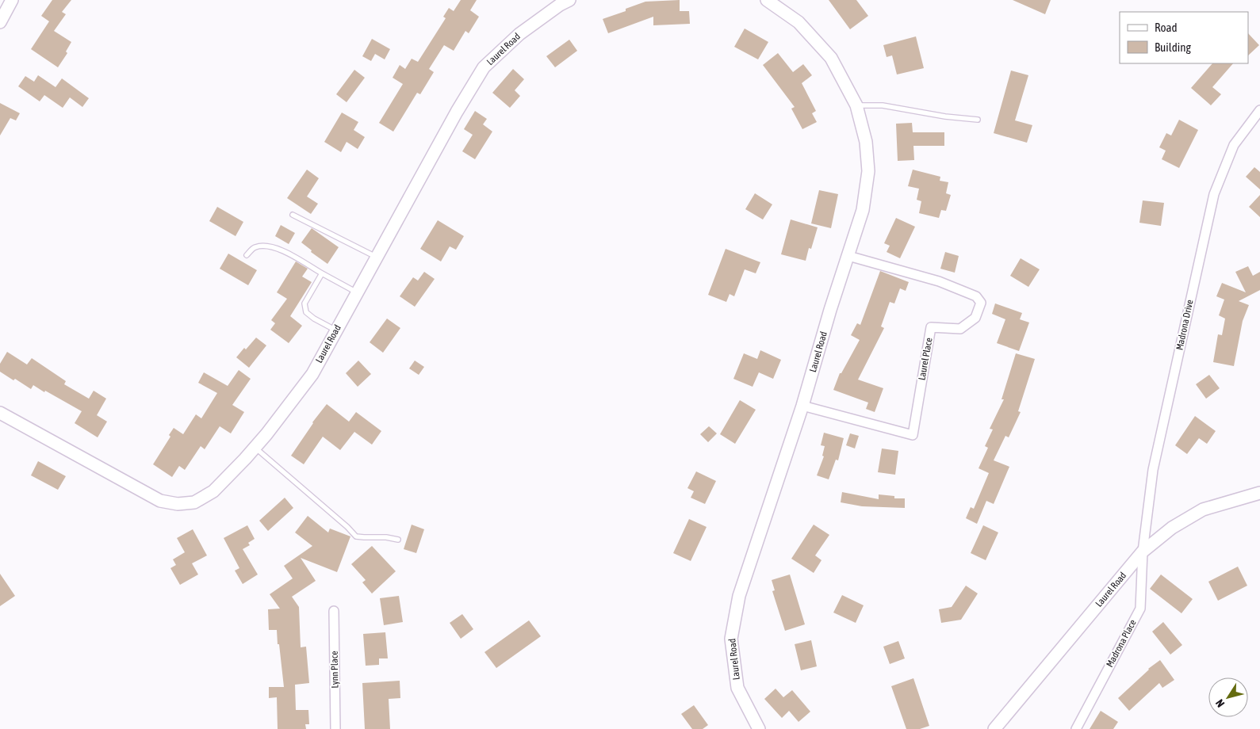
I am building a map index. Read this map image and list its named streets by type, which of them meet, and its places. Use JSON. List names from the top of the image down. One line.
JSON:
{"streets":{"street":["Laurel Road","Madrona Drive","Laurel Place","Madrona Place","Lynn Place"]},"crossings":[["Laurel Road","Madrona Drive"],["Laurel Road","Laurel Place"],["Laurel Road","Madrona Place"],["Madrona Drive","Madrona Place"]],"legend":["Road","Building"],"north":"bottom left"}
